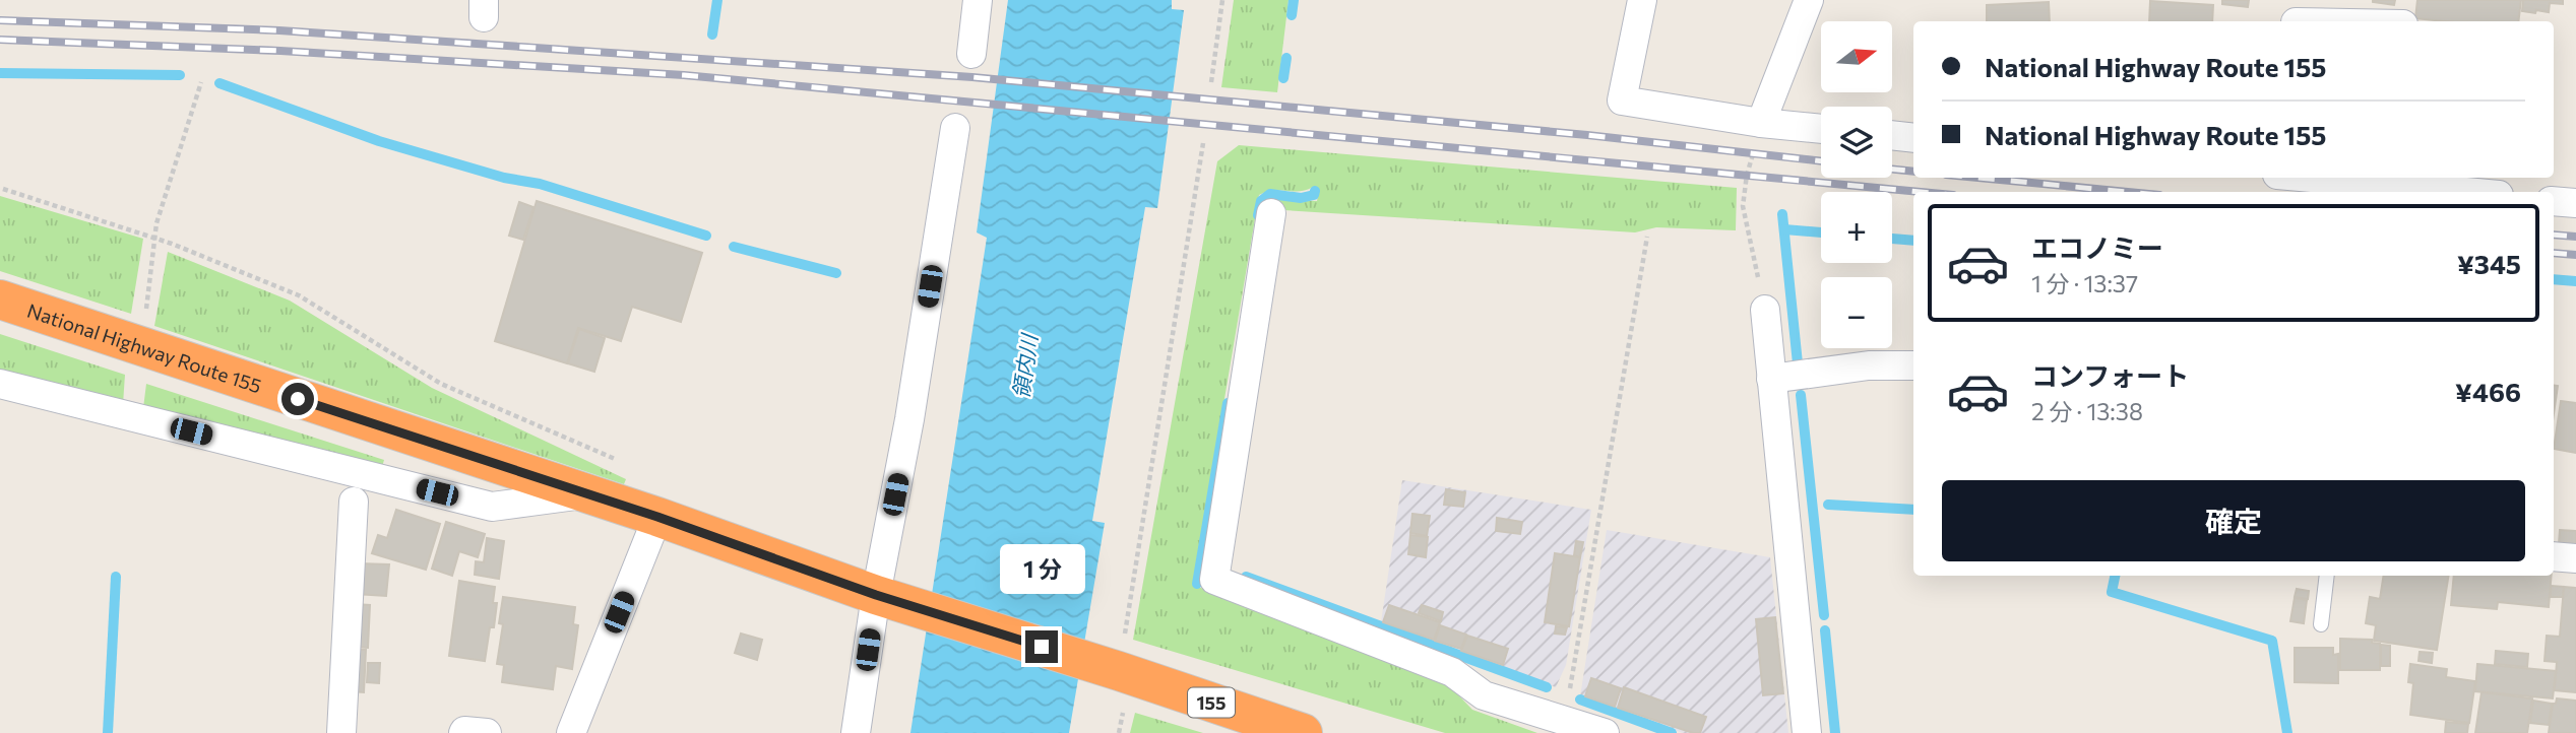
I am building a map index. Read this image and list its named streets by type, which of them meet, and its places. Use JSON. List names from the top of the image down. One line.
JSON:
{"streets":{"highway":["National Highway Route 155","155"]},"water":["領内川"],"north":"right","page":{"map_buttons":["+","−"],"banner":["National Highway Route 155","National Highway Route 155"],"list":[{"name":"エコノミー","note":"1 分 · 13:37","value":"¥345"},{"name":"コンフォート","note":"2 分 · 13:38","value":"¥466"}],"buttons":"確定","bubble":"1 分"}}
